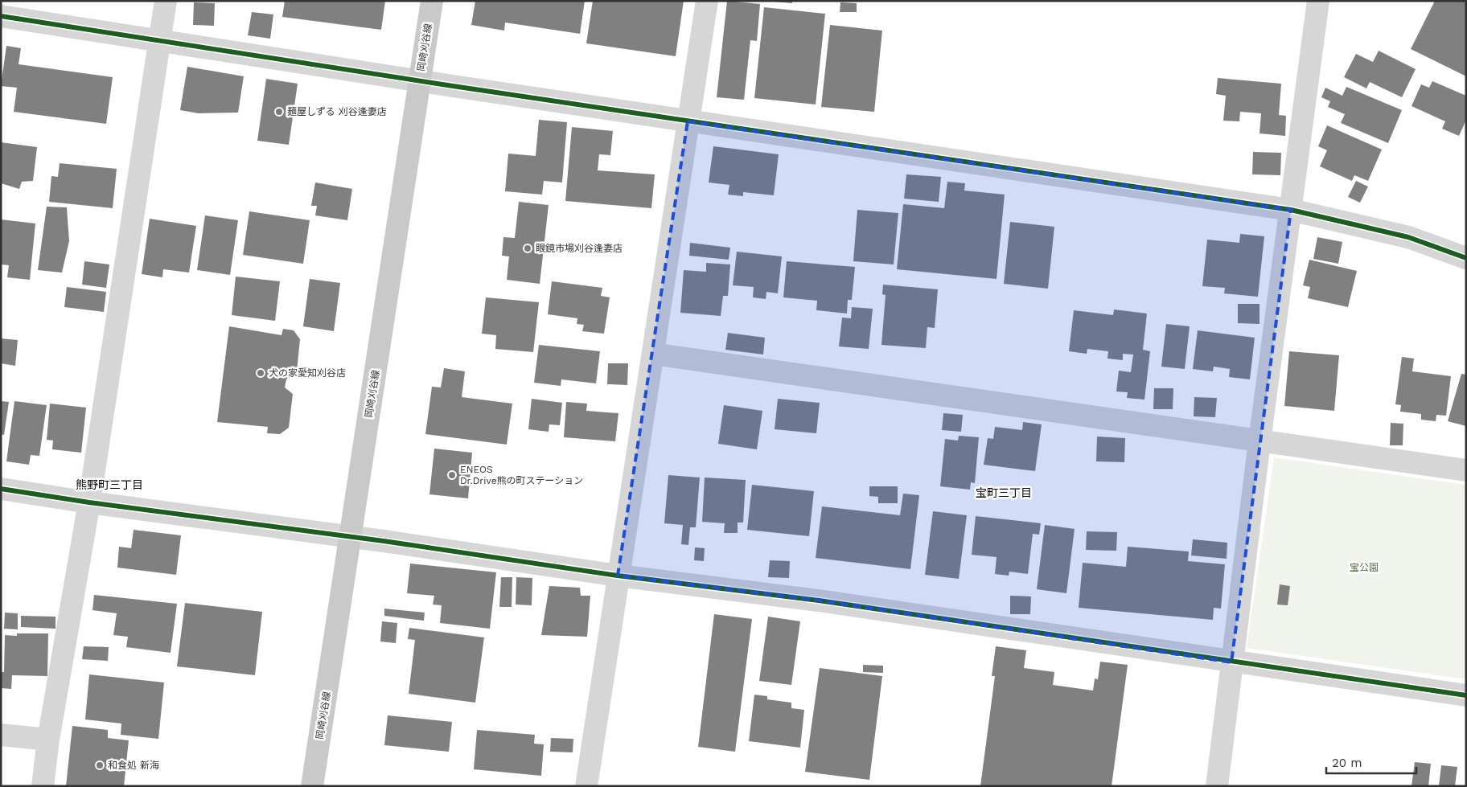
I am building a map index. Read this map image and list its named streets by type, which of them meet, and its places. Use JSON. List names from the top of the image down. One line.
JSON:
{"streets":{"main road":["岡崎刈谷線"]},"districts":["熊野町三丁目","宝町三丁目"],"parks":["宝公園"],"places":["麺屋しずる 刈谷逢妻店","眼鏡市場刈谷逢妻店","犬の家愛知刈谷店","ENEOS Dr.Drive熊の町ステーション","和食処 新海"],"scale_bar":"20 m"}
